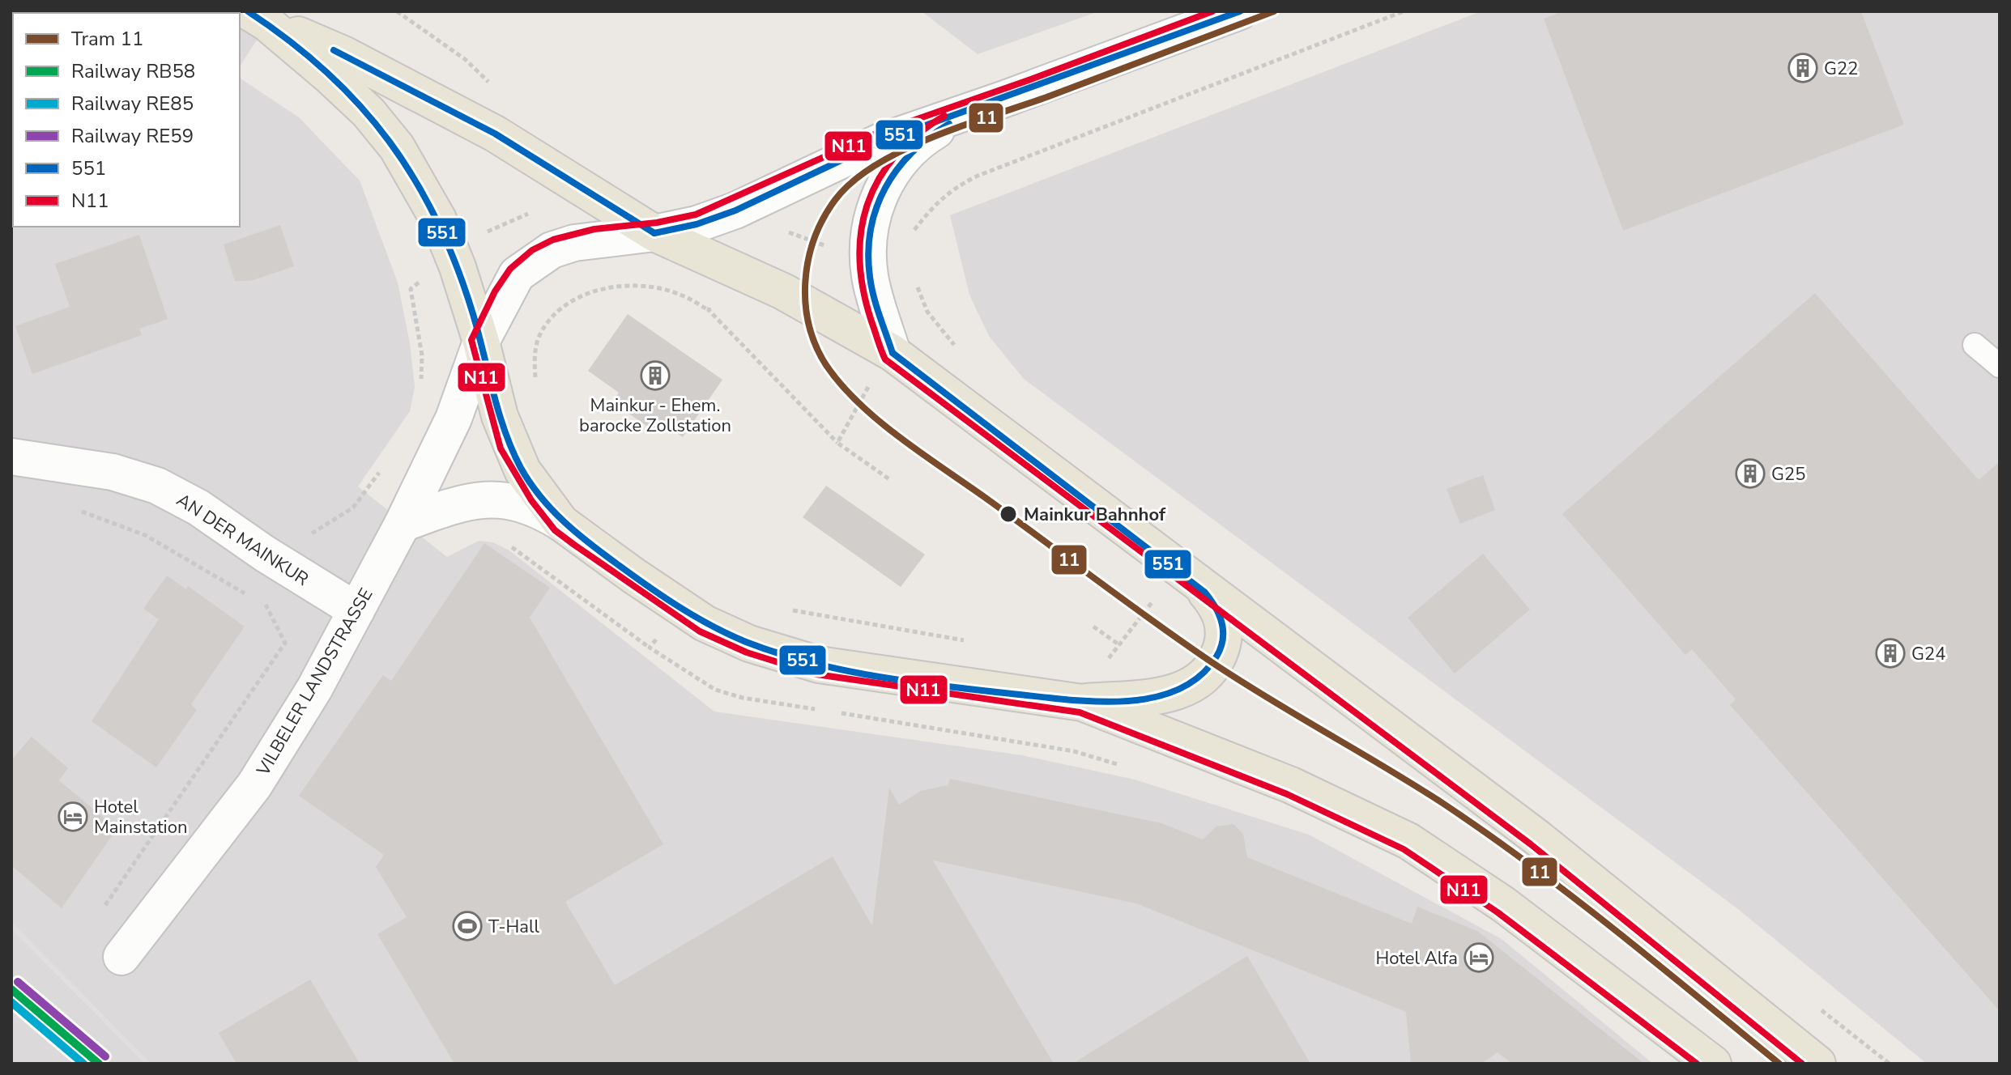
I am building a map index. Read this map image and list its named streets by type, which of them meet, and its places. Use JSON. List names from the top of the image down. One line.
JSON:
{"streets":{"street":["AN DER MAINKUR","VILBELER LANDSTRASSE"]},"crossings":[["AN DER MAINKUR","VILBELER LANDSTRASSE"]],"places":{"building":["G22","Mainkur - Ehem. barocke Zollstation","G25","G24"],"other":["Mainkur Bahnhof"],"hotel":["Hotel Mainstation","Hotel Alfa"],"sports":["T-Hall"]},"lines":["tram line 11","transit line 551","transit line N11","rail line RE59","rail line RB58","rail line RE85"],"legend":["Tram 11","Railway RB58","Railway RE85","Railway RE59","551","N11"]}
